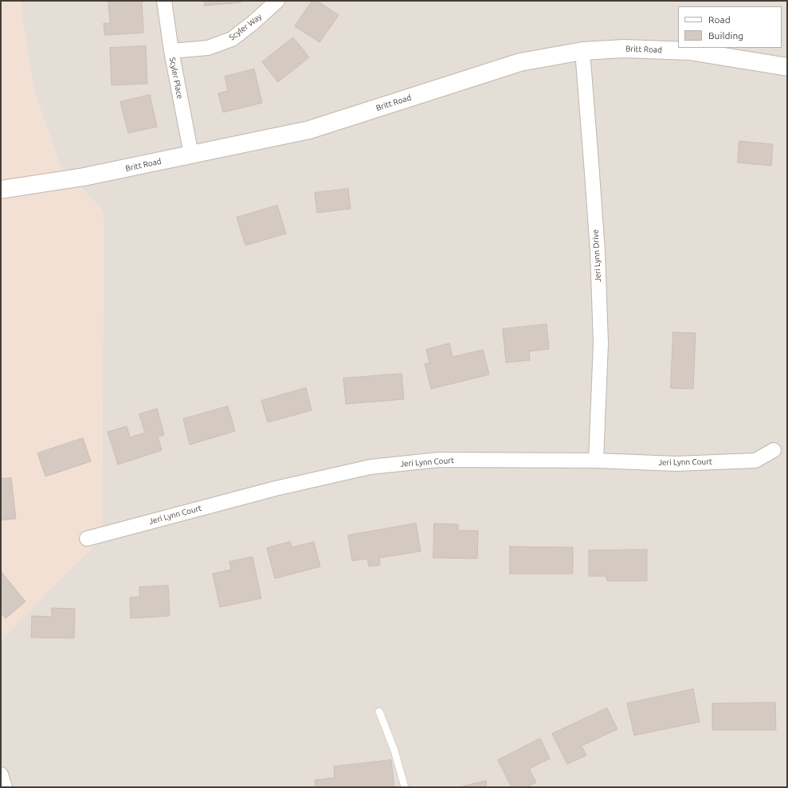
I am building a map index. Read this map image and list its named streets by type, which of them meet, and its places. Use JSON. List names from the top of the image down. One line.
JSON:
{"streets":{"street":["Scyler Way","Britt Road","Scyler Place","Jeri Lynn Drive","Jeri Lynn Court"]},"crossings":[["Scyler Way","Scyler Place"],["Britt Road","Scyler Place"],["Britt Road","Jeri Lynn Drive"],["Jeri Lynn Drive","Jeri Lynn Court"]],"legend":["Road","Building"]}
